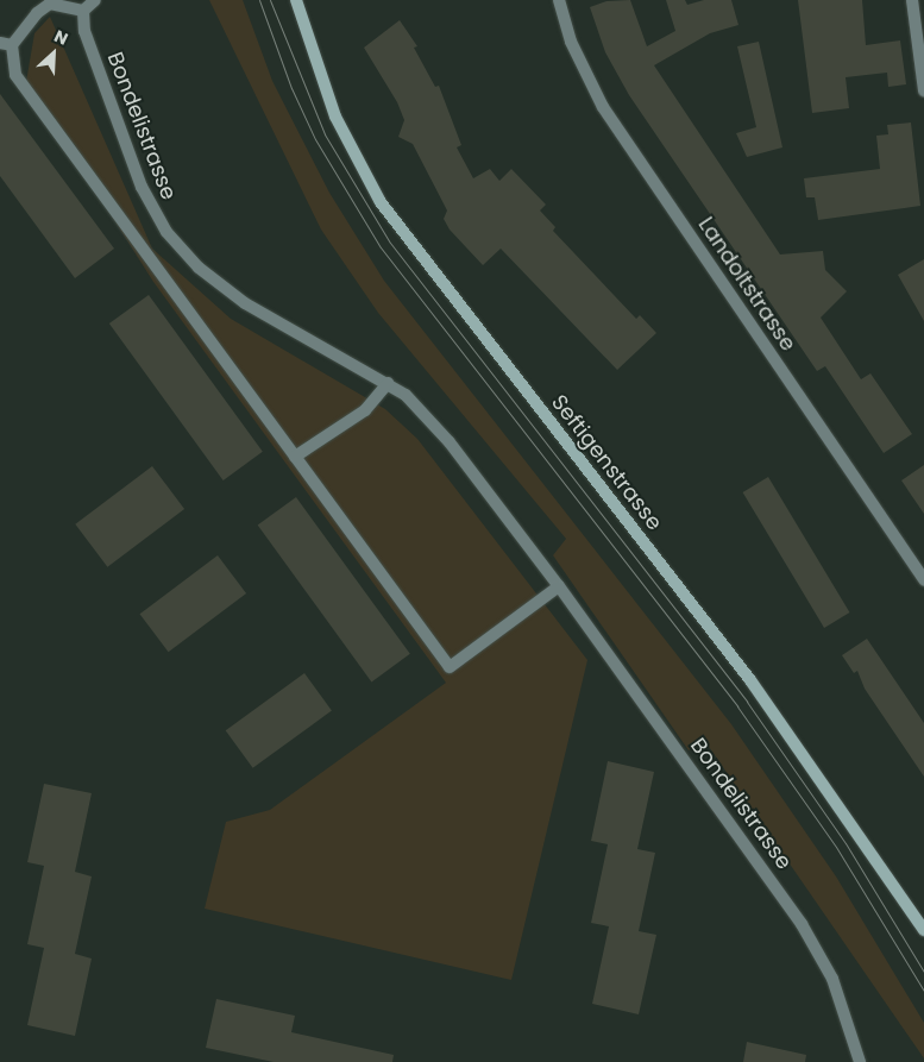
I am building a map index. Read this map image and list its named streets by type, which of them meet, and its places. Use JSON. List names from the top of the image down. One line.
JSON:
{"streets":{"main road":["Seftigenstrasse"],"street":["Bondelistrasse","Landoltstrasse"]},"north":"top right"}
